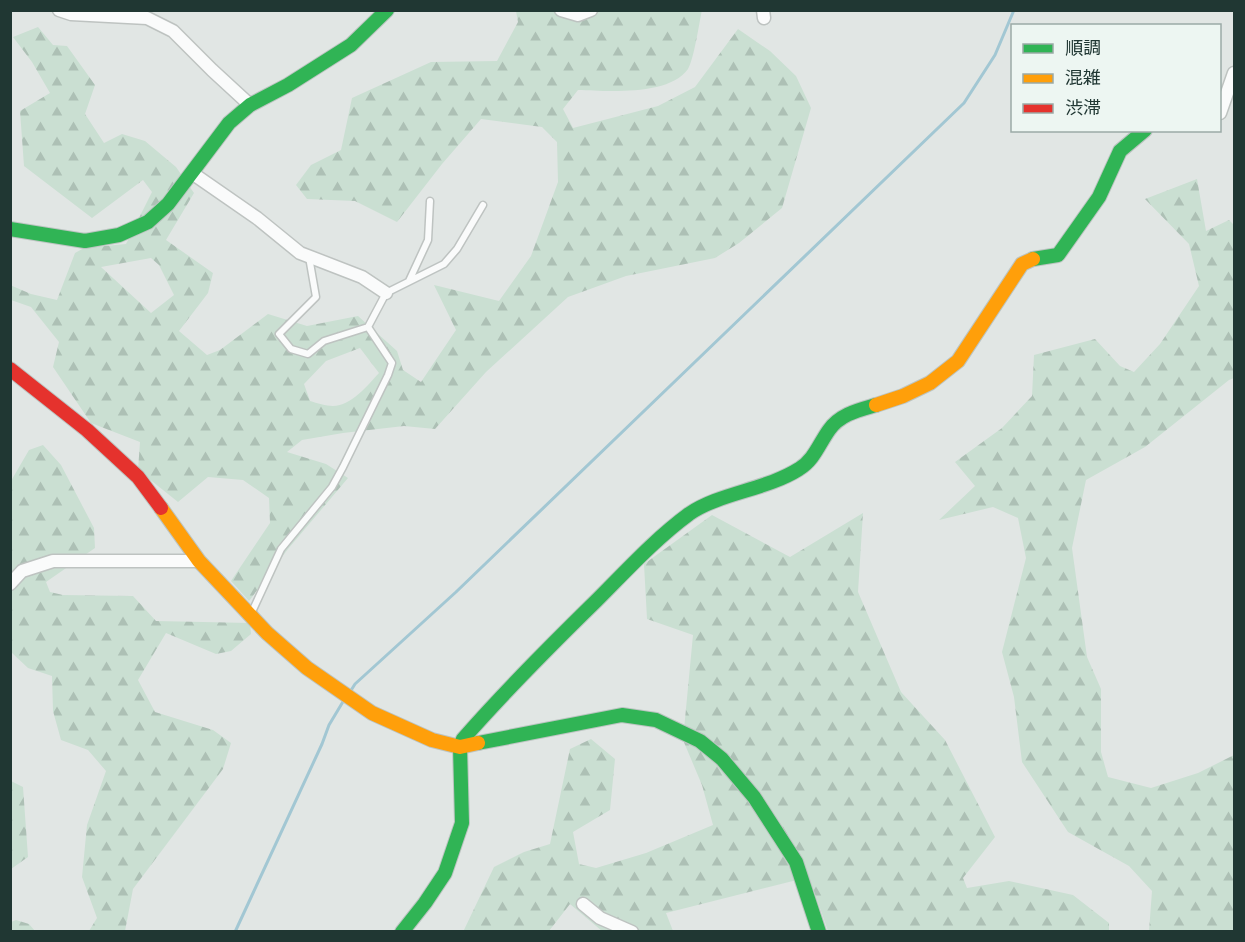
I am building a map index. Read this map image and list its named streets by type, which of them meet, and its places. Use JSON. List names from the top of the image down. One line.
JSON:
{"legend":["順調","混雑","渋滞"]}
